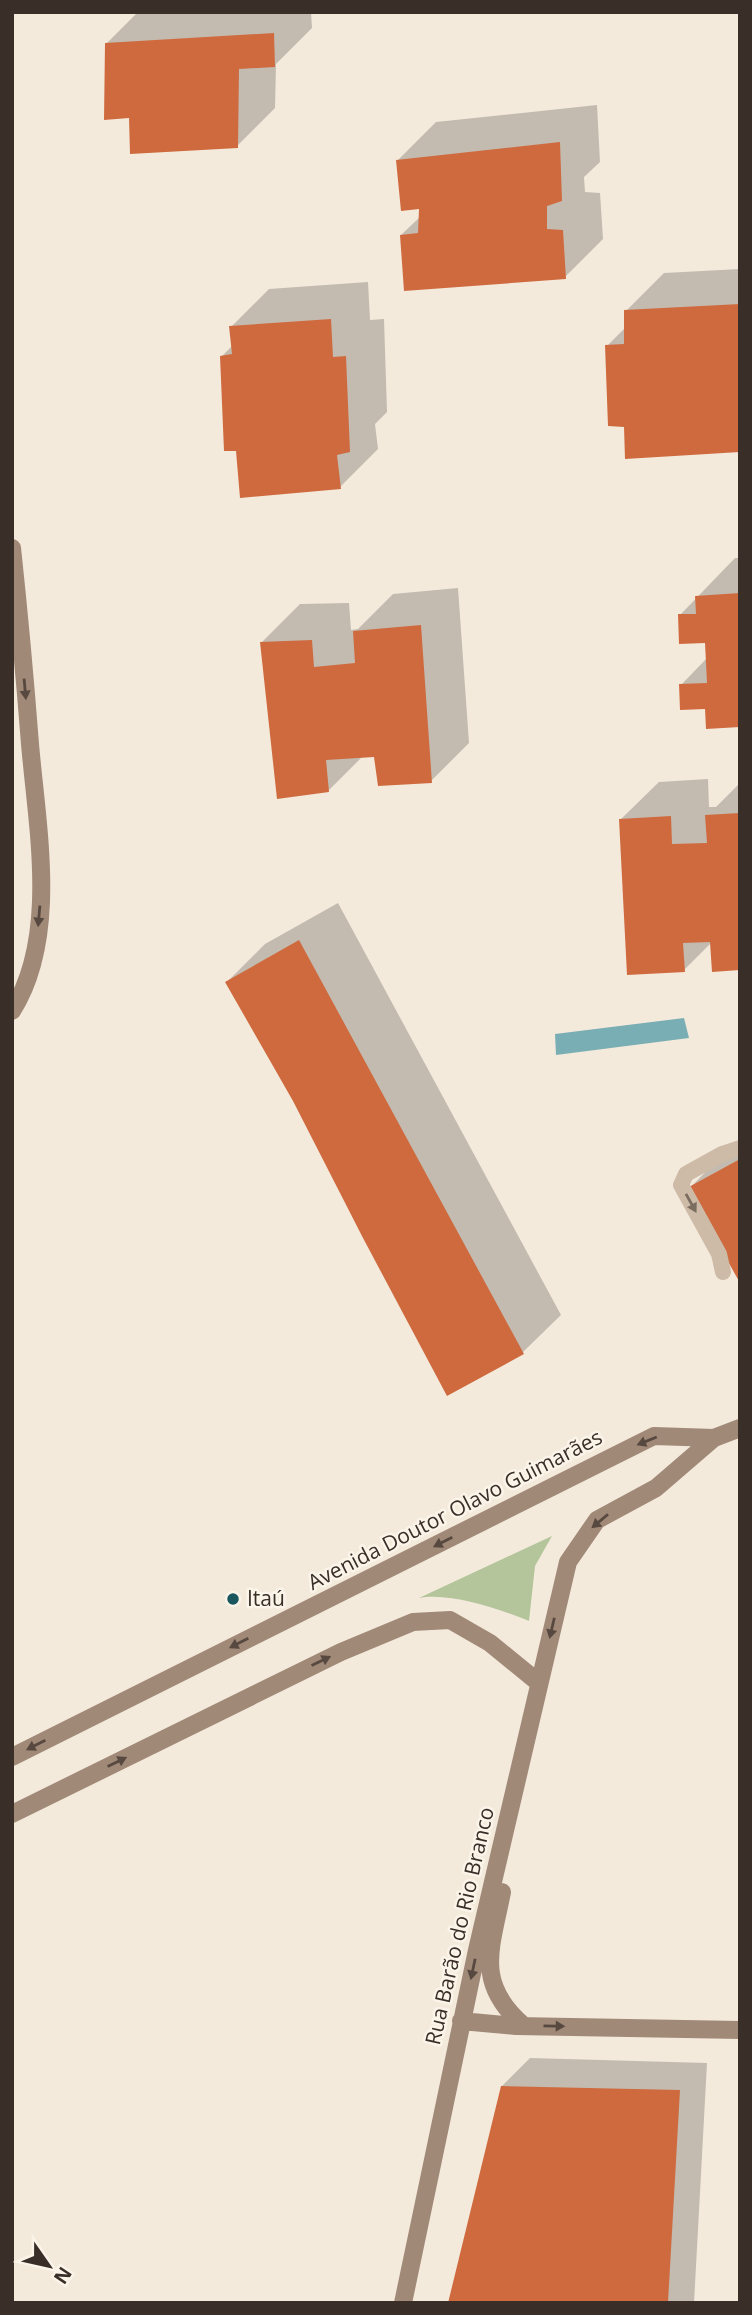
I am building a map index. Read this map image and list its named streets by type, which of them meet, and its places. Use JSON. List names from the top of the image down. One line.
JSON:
{"streets":{"main road":["Avenida Doutor Olavo Guimarães","Rua Barão do Rio Branco"]},"crossings":[["Avenida Doutor Olavo Guimarães","Rua Barão do Rio Branco"]],"one_way":["Rua Barão do Rio Branco"],"places":["Itaú"],"north":"bottom right"}
